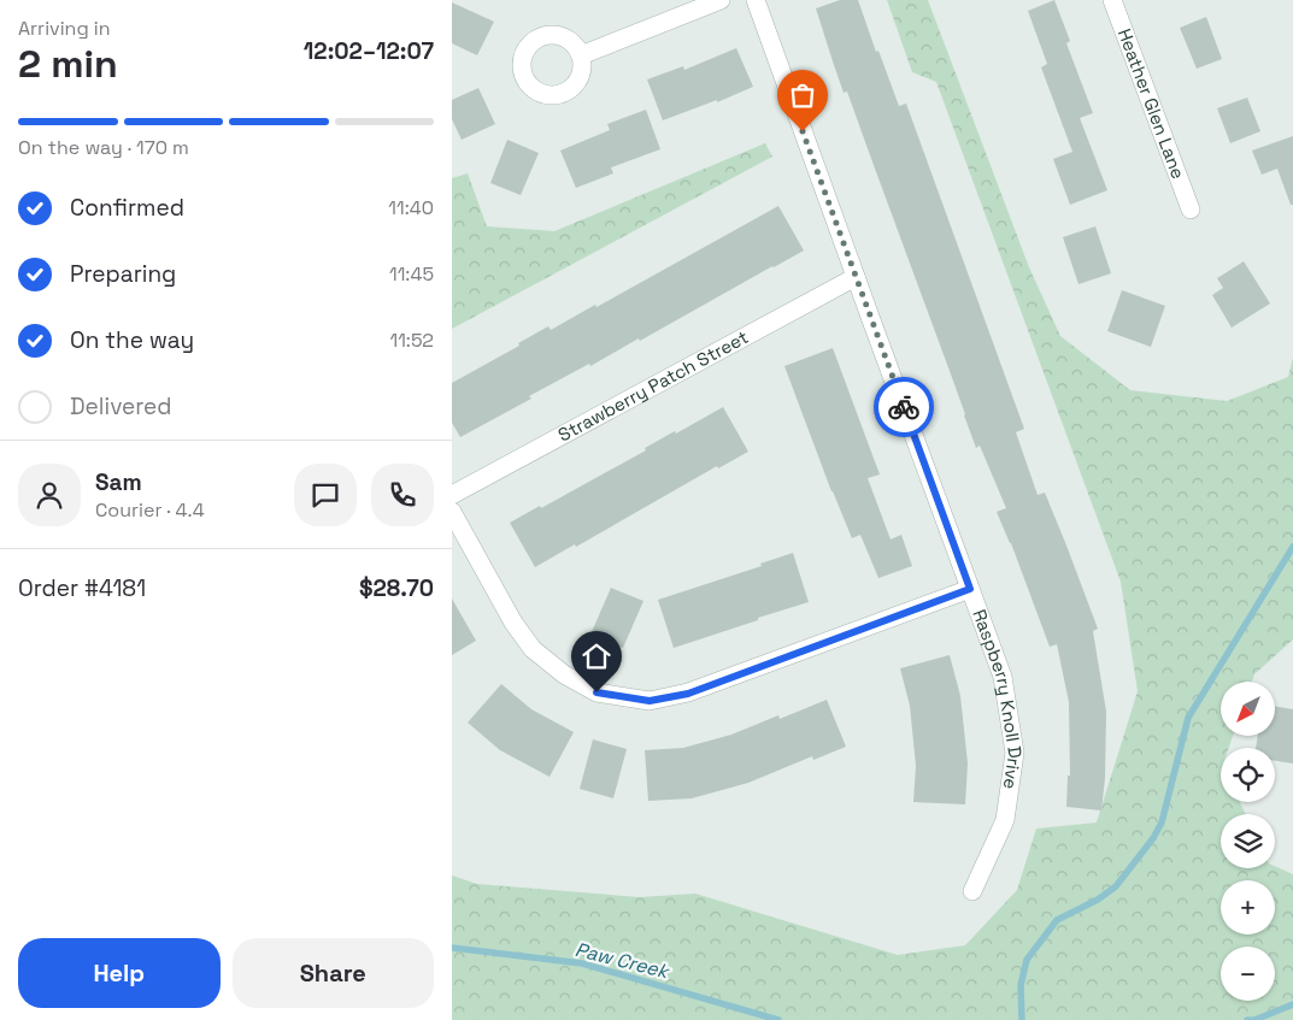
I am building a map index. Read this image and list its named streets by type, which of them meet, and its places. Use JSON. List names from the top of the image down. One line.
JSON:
{"streets":{"street":["Heather Glen Lane","Strawberry Patch Street","Raspberry Knoll Drive"]},"crossings":[["Strawberry Patch Street","Raspberry Knoll Drive"]],"water":["Paw Creek"],"north":"bottom left","page":{"heading":["2 min","Arriving in","12:02–12:07"],"panel":["Sam","Courier · 4.4","Order #4181","$28.70"],"bar":"On the way · 170 m","list":[["Confirmed","11:40"],["Preparing","11:45"],["On the way","11:52"],"Delivered"],"map_buttons":["+","−"],"buttons":["Help","Share"]}}
